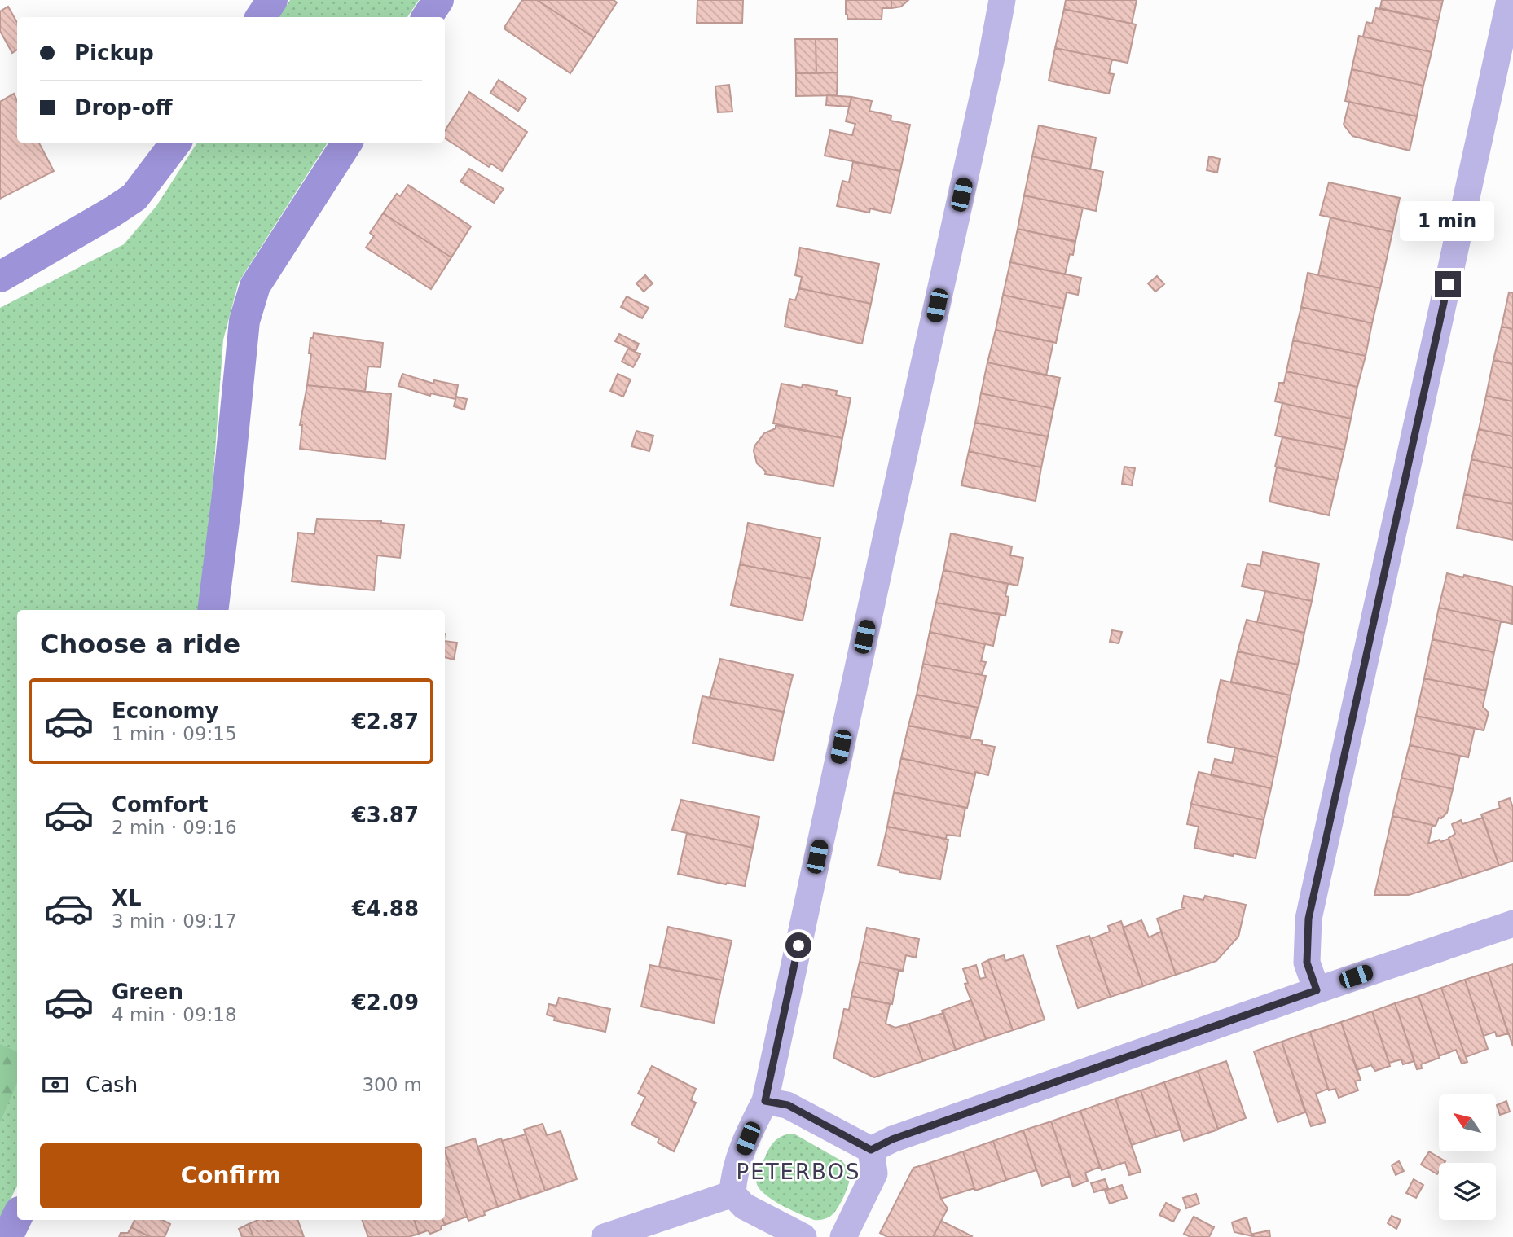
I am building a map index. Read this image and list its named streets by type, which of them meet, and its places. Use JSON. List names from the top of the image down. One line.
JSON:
{"districts":["PETERBOS"],"north":"top left","page":{"banner":["Pickup","Drop-off"],"bubble":"1 min","heading":"Choose a ride","list":[{"name":"Economy","note":"1 min · 09:15","value":"€2.87"},{"name":"Comfort","note":"2 min · 09:16","value":"€3.87"},{"name":"XL","note":"3 min · 09:17","value":"€4.88"},{"name":"Green","note":"4 min · 09:18","value":"€2.09"}],"pay":["Cash","300 m"],"buttons":"Confirm"}}
